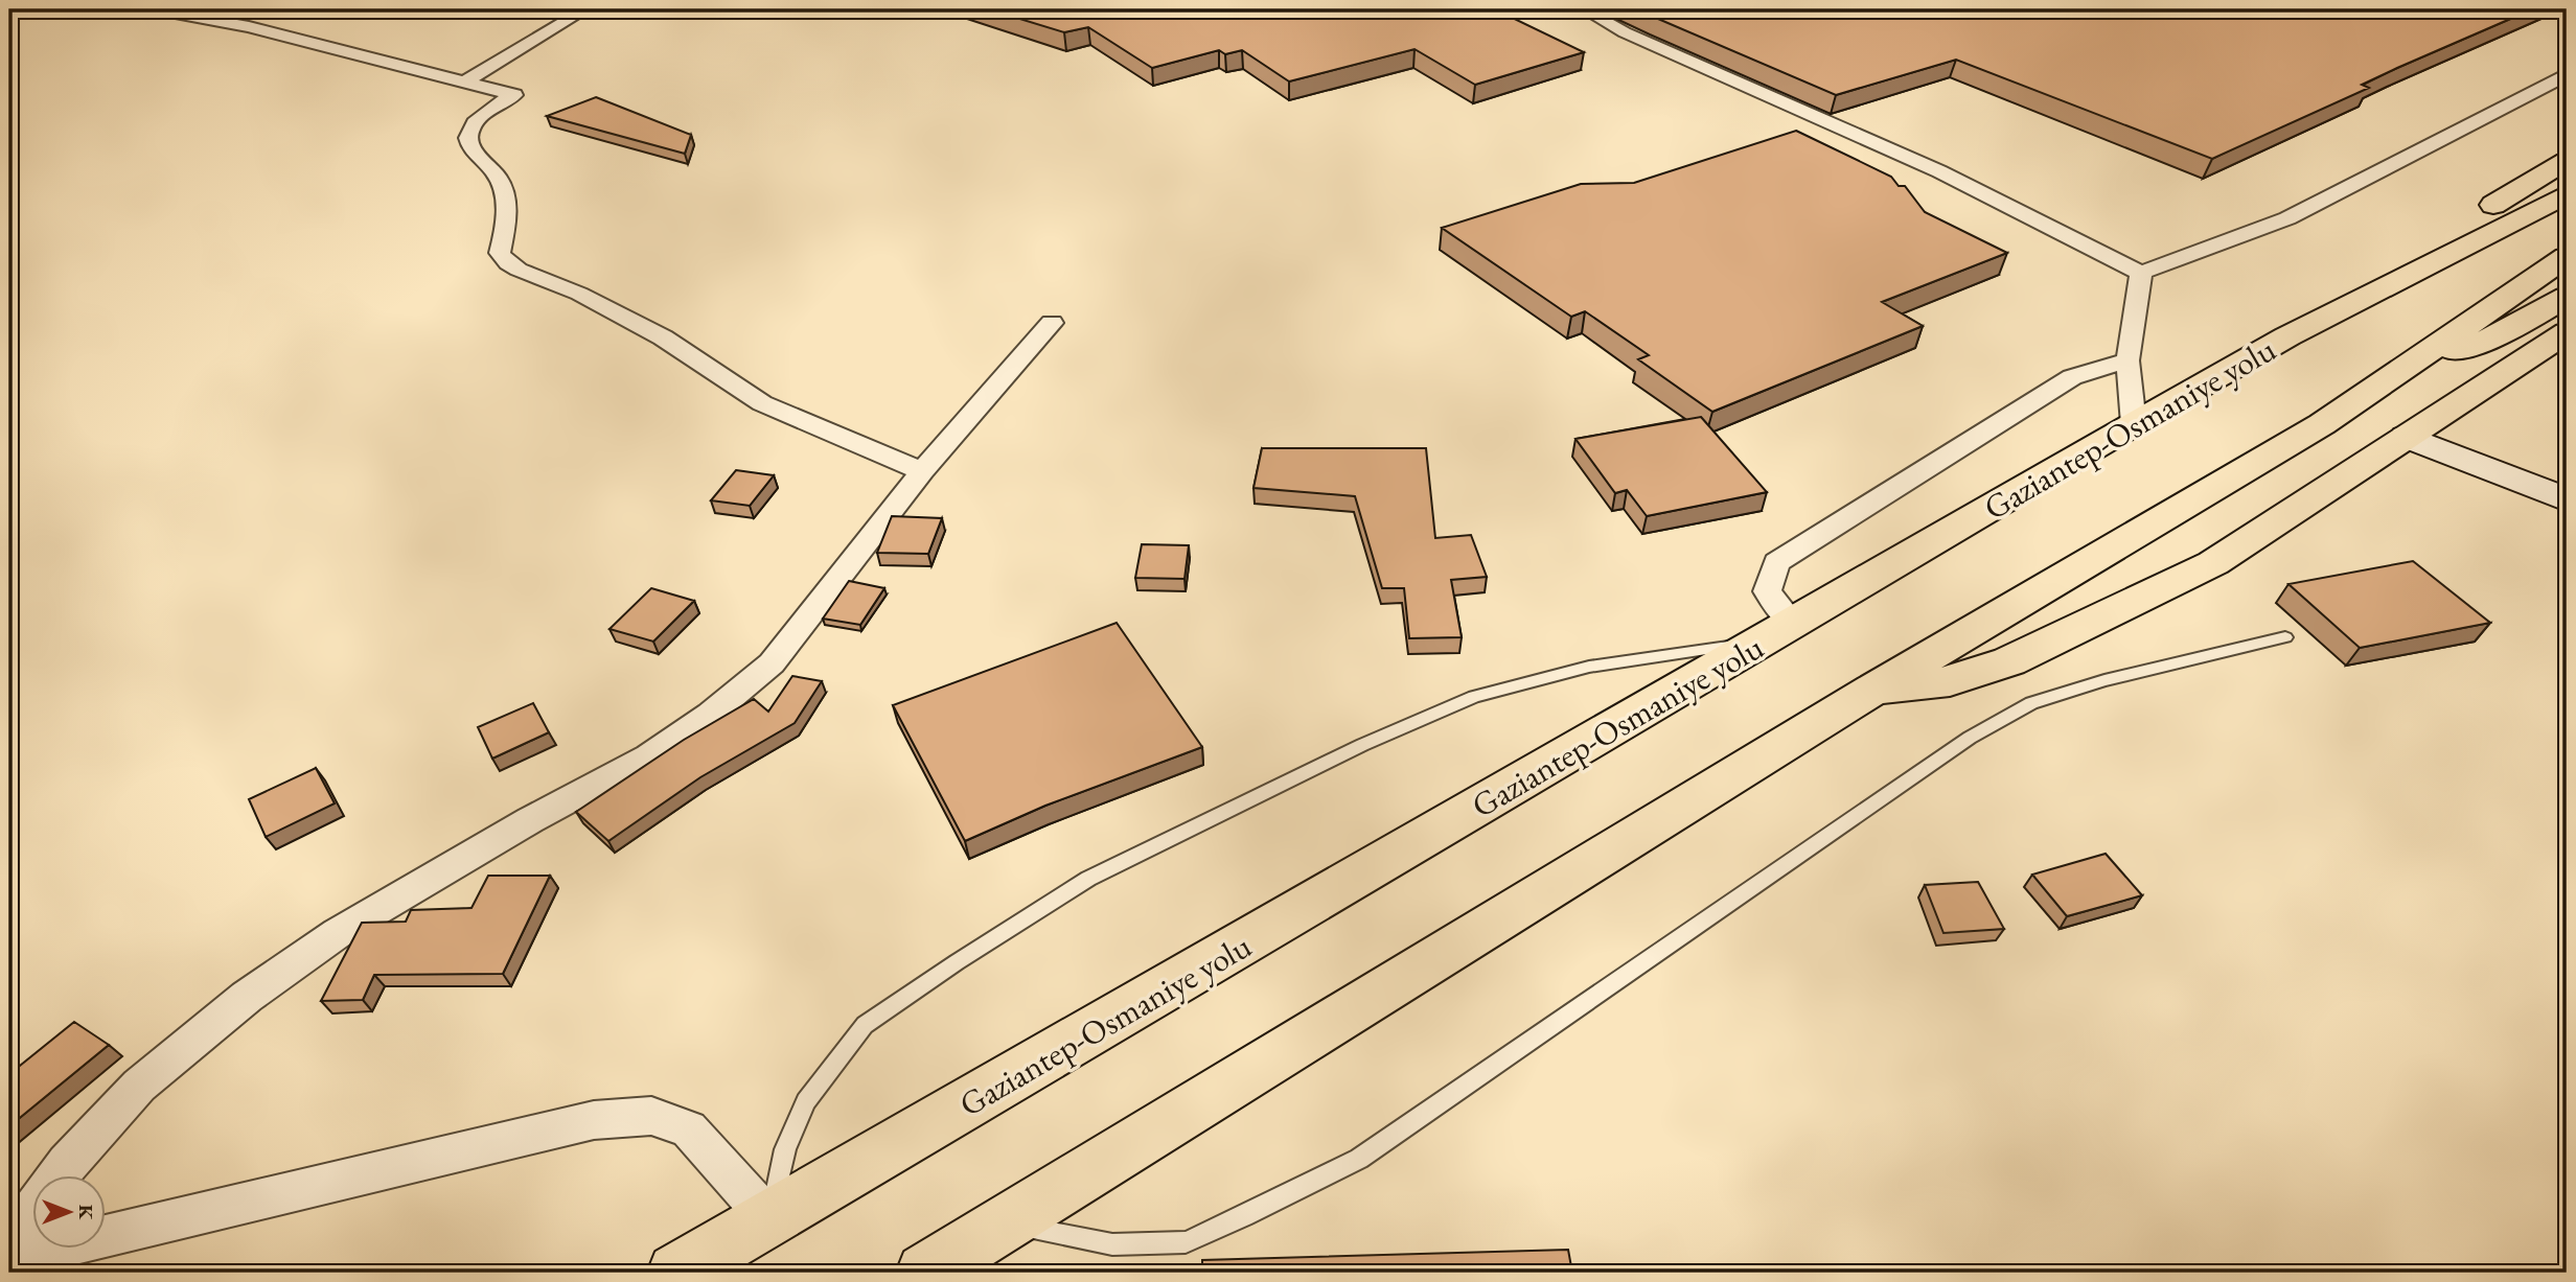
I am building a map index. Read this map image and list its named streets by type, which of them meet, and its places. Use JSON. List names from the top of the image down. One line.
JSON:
{"streets":{"highway":["Gaziantep-Osmaniye yolu"]},"north":"right"}
